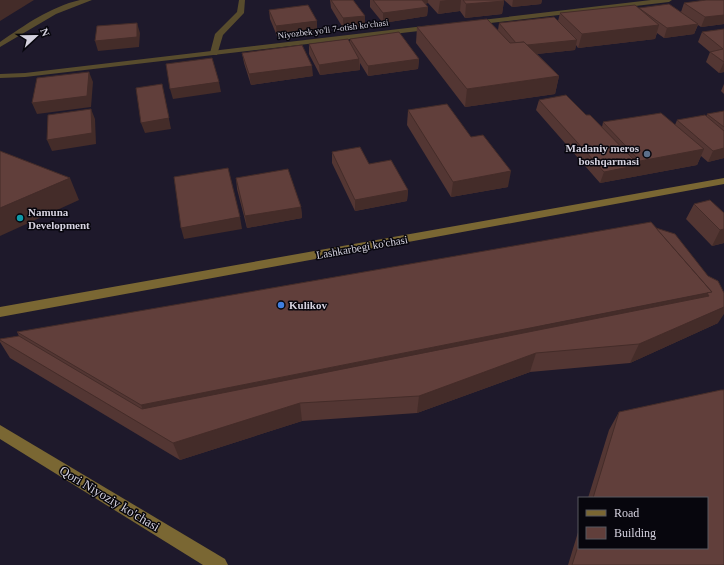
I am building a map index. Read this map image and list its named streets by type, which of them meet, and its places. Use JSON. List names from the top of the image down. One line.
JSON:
{"streets":{"street":["Niyozbek yo'li 7-otish ko'chasi","Lashkarbegi ko'chasi","Qori Niyoziy ko'chasi"]},"places":["Madaniy meros boshqarmasi","Namuna Development","Kulikov"],"legend":["Road","Building"],"north":"right"}
